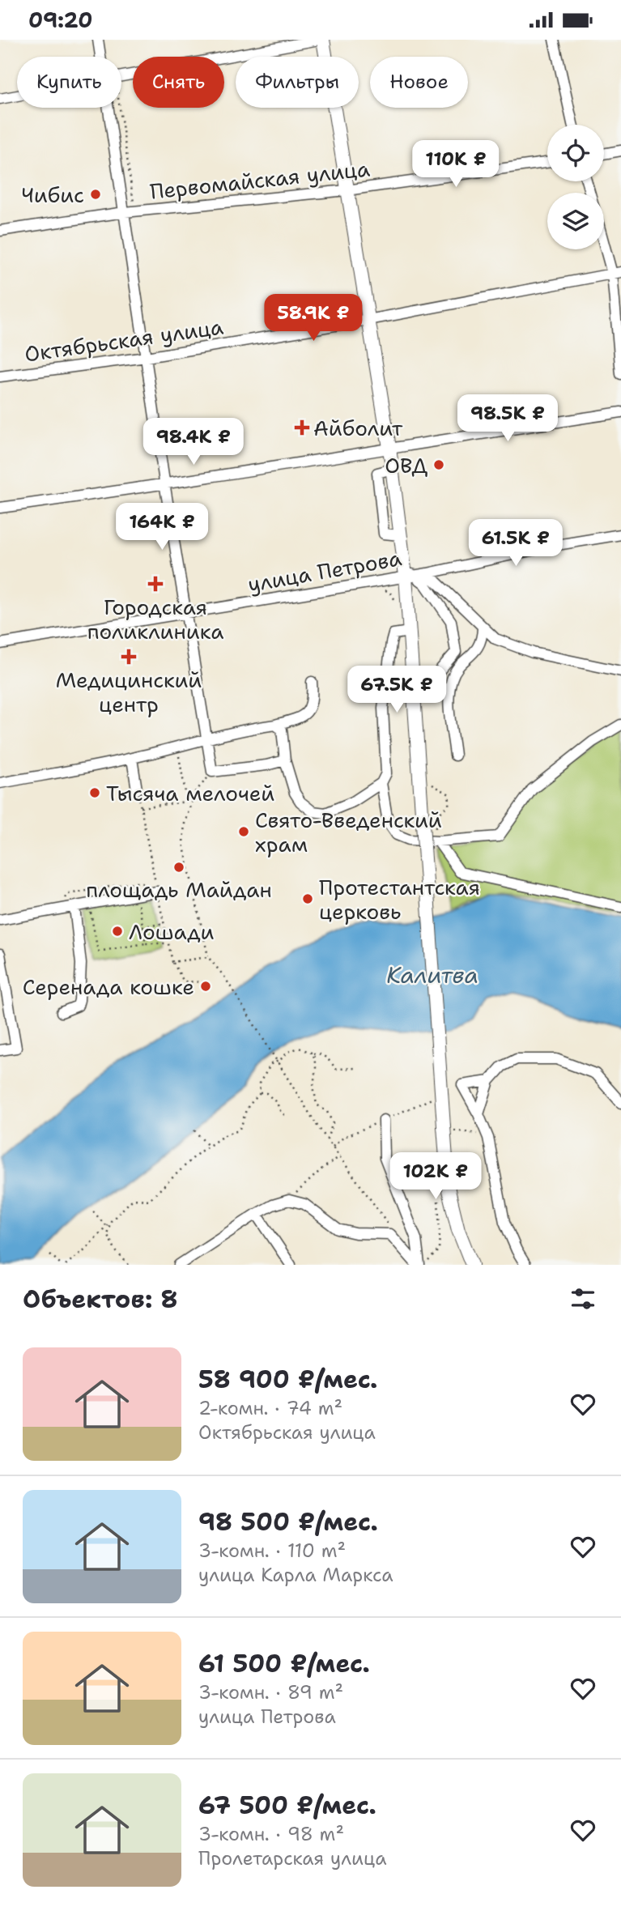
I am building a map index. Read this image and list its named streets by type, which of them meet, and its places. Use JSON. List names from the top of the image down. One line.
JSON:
{"streets":{"street":["Первомайская улица","Октябрьская улица","улица Петрова"]},"water":["Калитва"],"places":{"other":["Чибис","ОВД","Тысяча мелочей","Свято-Введенский храм","площадь Майдан","Протестантская церковь","Лошади","Серенада кошке"],"health":["Айболит","Городская поликлиника","Медицинский центр"]},"page":{"status":"09:20","chip":["Купить","Снять","Фильтры","Новое"],"price":["110K ₽","58.9K ₽","98.5K ₽","98.4K ₽","164K ₽","61.5K ₽","67.5K ₽","102K ₽"],"heading":"Объектов: 8","list":[{"name":"58 900 ₽/мес.","note":"2-комн. · 74 m² · Октябрьская улица"},{"name":"98 500 ₽/мес.","note":"3-комн. · 110 m² · улица Карла Маркса"},{"name":"61 500 ₽/мес.","note":"3-комн. · 89 m² · улица Петрова"},{"name":"67 500 ₽/мес.","note":"3-комн. · 98 m² · Пролетарская улица"}]}}
